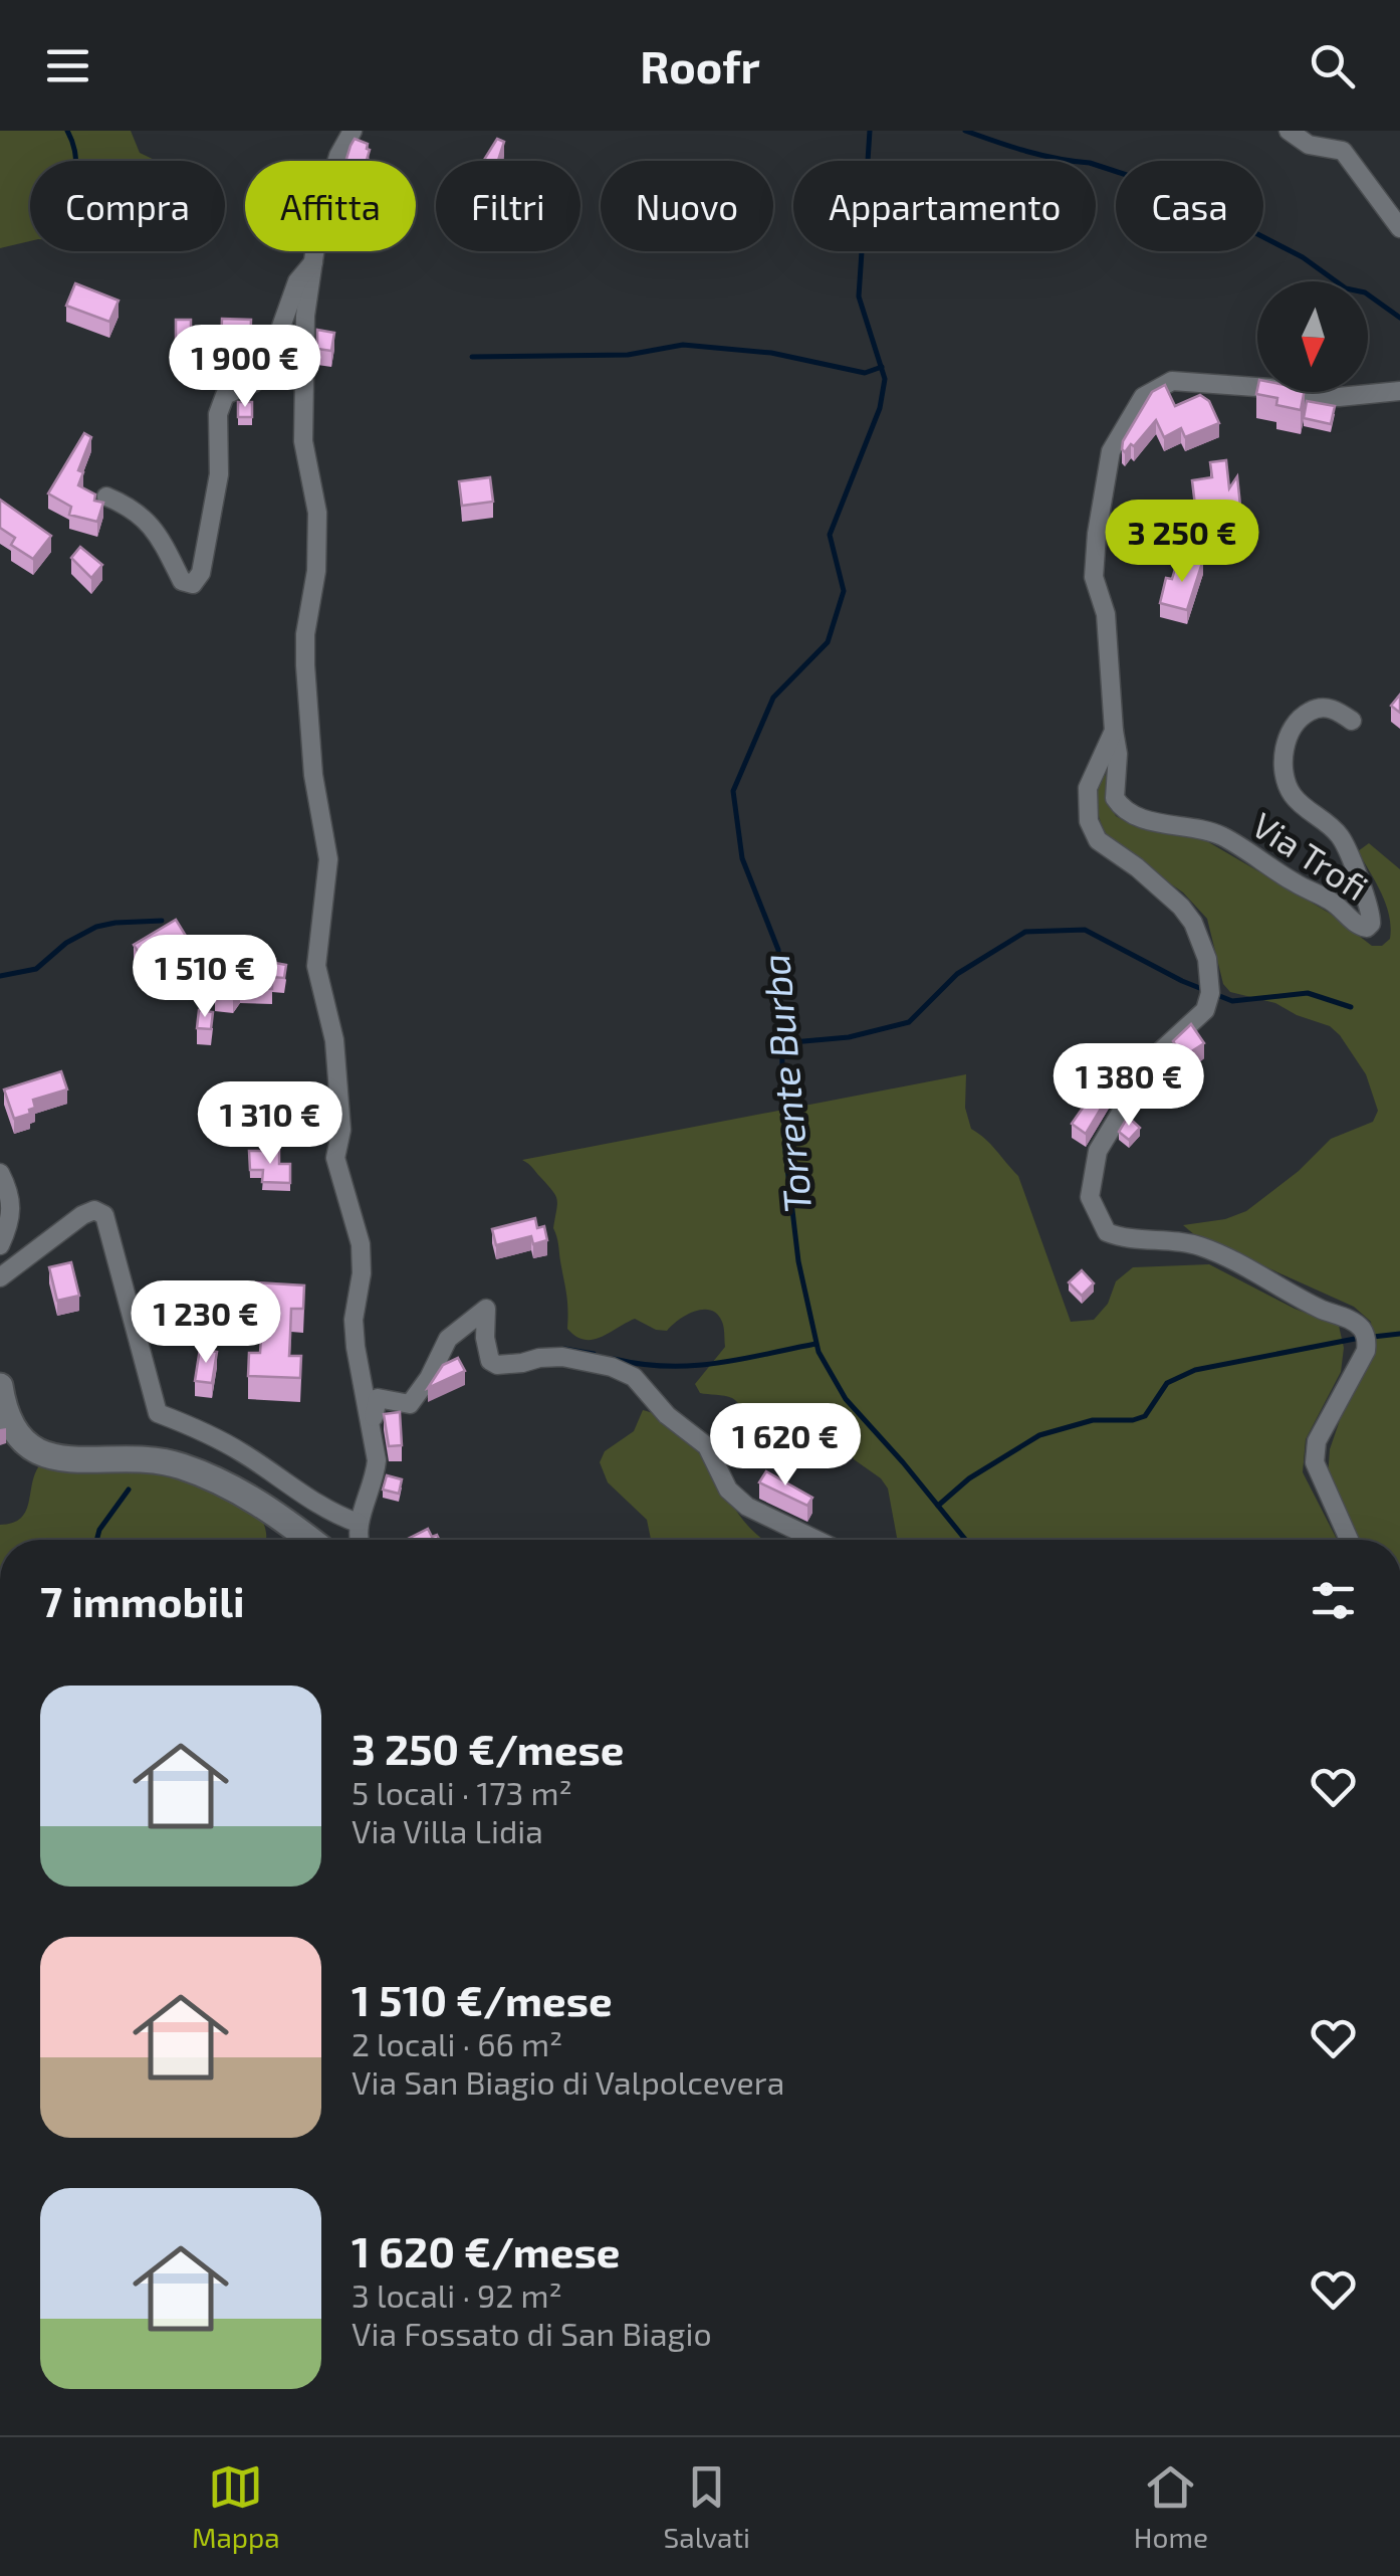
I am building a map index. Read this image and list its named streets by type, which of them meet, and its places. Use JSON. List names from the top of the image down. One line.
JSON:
{"streets":{"street":["Via Trofi"]},"water":["Torrente Burba"],"north":"bottom","page":{"header":"Roofr","chip":["Compra","Affitta","Filtri","Nuovo","Appartamento","Casa"],"price":["1 900 €","3 250 €","1 510 €","1 380 €","1 310 €","1 230 €","1 620 €"],"heading":"7 immobili","list":[{"name":"3 250 €/mese","note":"5 locali · 173 m² · Via Villa Lidia"},{"name":"1 510 €/mese","note":"2 locali · 66 m² · Via San Biagio di Valpolcevera"},{"name":"1 620 €/mese","note":"3 locali · 92 m² · Via Fossato di San Biagio"}],"tabs":["Mappa","Salvati","Home"]}}
